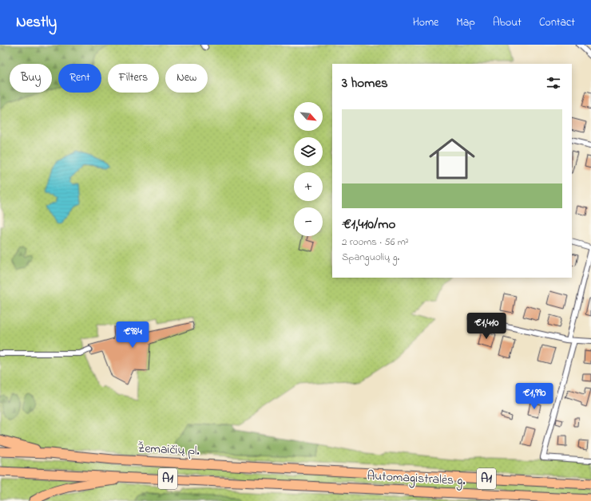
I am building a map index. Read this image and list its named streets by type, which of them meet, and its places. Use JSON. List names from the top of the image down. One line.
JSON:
{"streets":{"highway":["Žemaičių pl.","A1","Automagistralės g."]},"crossings":[["Žemaičių pl.","Automagistralės g."],["A1","Automagistralės g."]],"north":"bottom right","page":{"header":"Nestly","nav":["Home","Map","About","Contact"],"chip":["Buy","Rent","Filters","New"],"heading":"3 homes","map_buttons":["+","−"],"list":[{"name":"€1,410/mo","note":"2 rooms · 56 m² · Spanguolių g."}],"price":["€1,410","€984","€1,990"]}}
